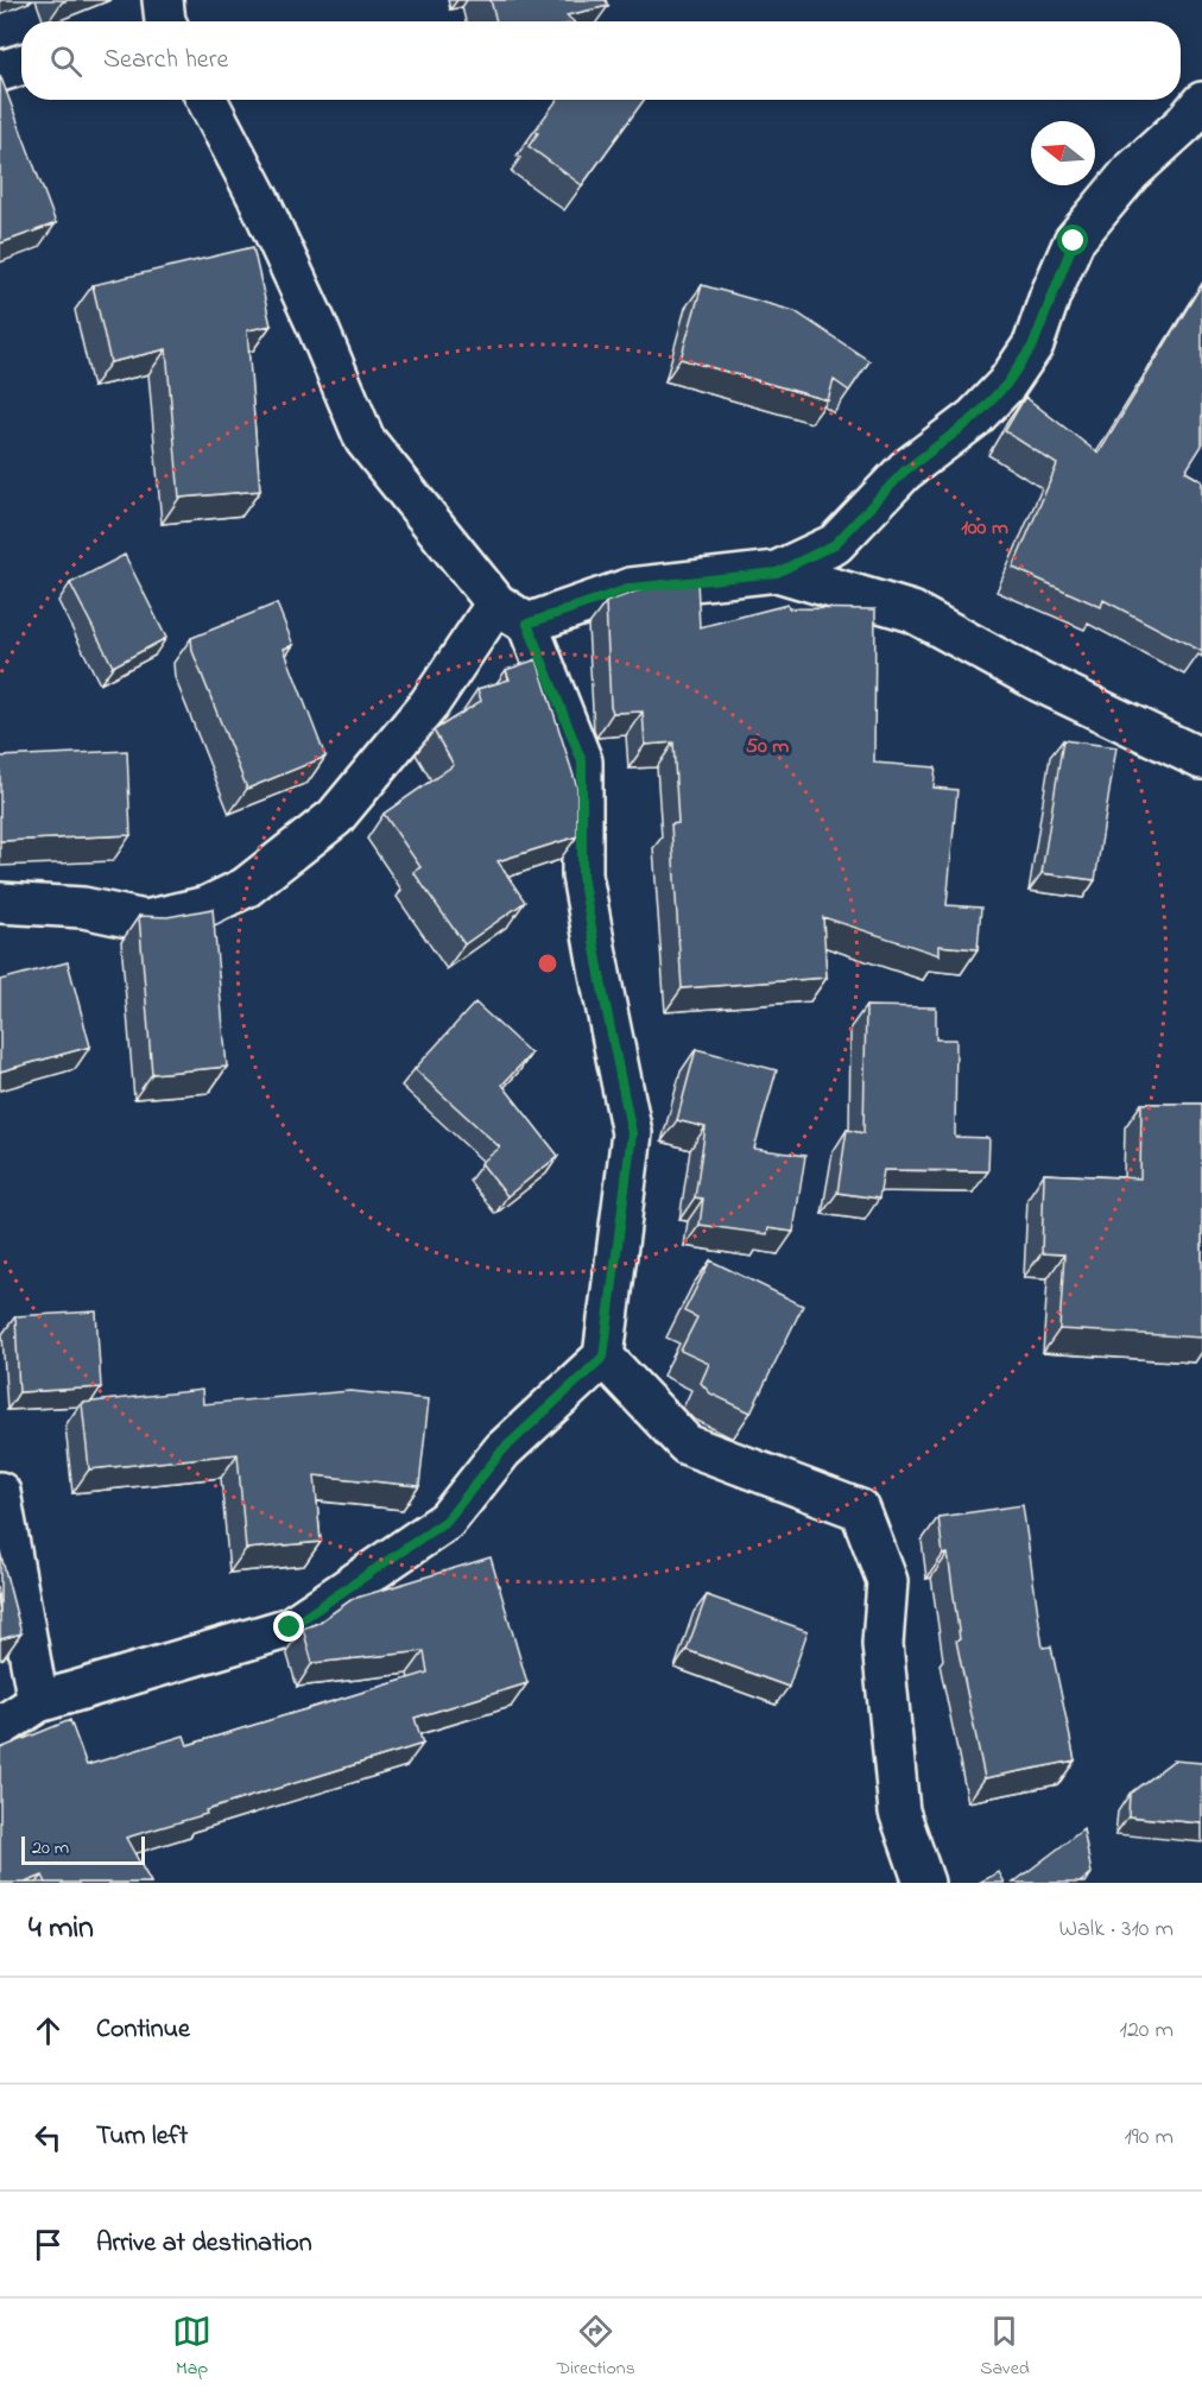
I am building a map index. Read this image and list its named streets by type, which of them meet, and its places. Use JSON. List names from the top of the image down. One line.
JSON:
{"scale_bar":"20 m","north":"left","page":{"search":"Search here","scale":"20 m","heading":["4 min","Walk · 310 m"],"list":[["Continue","120 m"],["Turn left","190 m"],"Arrive at destination"],"nav":["Map","Directions","Saved"]},"rings":["100 m","50 m"]}
